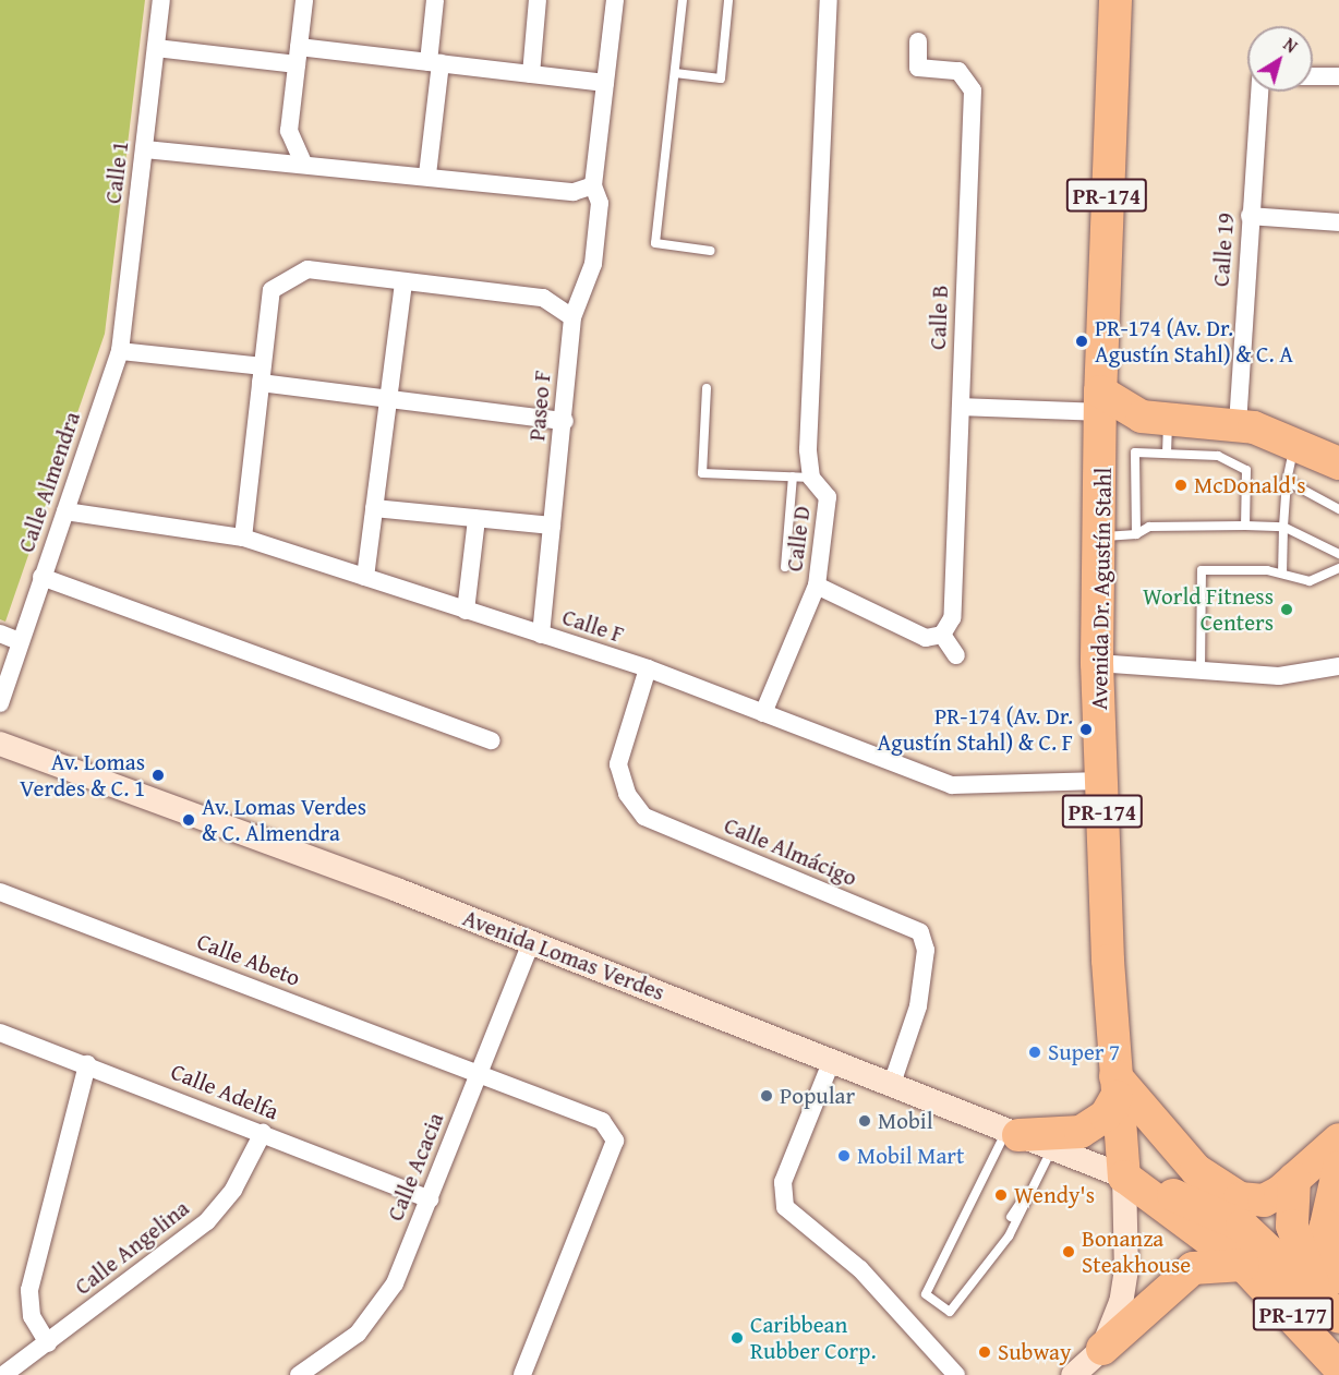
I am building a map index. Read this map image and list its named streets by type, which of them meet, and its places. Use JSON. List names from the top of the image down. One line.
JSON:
{"streets":{"highway":["PR-174","Avenida Dr. Agustín Stahl","Avenida Lomas Verdes","PR-177"],"street":["Calle 1","Calle 19","Calle B","Paseo F","Calle Almendra","Calle D","Calle F","Calle Almácigo","Calle Abeto","Calle Adelfa","Calle Acacia","Calle Angelina"]},"crossings":[["Calle 1","Calle Almendra"],["PR-174","Avenida Dr. Agustín Stahl"],["PR-174","Avenida Lomas Verdes"],["Paseo F","Calle F"],["Calle Almendra","Calle F"],["Calle D","Calle F"],["Avenida Dr. Agustín Stahl","Calle F"],["Avenida Dr. Agustín Stahl","Avenida Lomas Verdes"],["Calle F","Calle Almácigo"],["Calle Almácigo","Avenida Lomas Verdes"],["Avenida Lomas Verdes","Calle Acacia"],["Calle Abeto","Calle Acacia"],["Calle Adelfa","Calle Acacia"],["Calle Adelfa","Calle Angelina"]],"places":["PR-174 (Av. Dr. Agustín Stahl) & C. A","McDonald's","World Fitness Centers","PR-174 (Av. Dr. Agustín Stahl) & C. F","Av. Lomas Verdes & C. 1","Av. Lomas Verdes & C. Almendra","Super 7","Popular","Mobil","Mobil Mart","Wendy's","Bonanza Steakhouse","Caribbean Rubber Corp.","Subway"],"north":"top right"}
